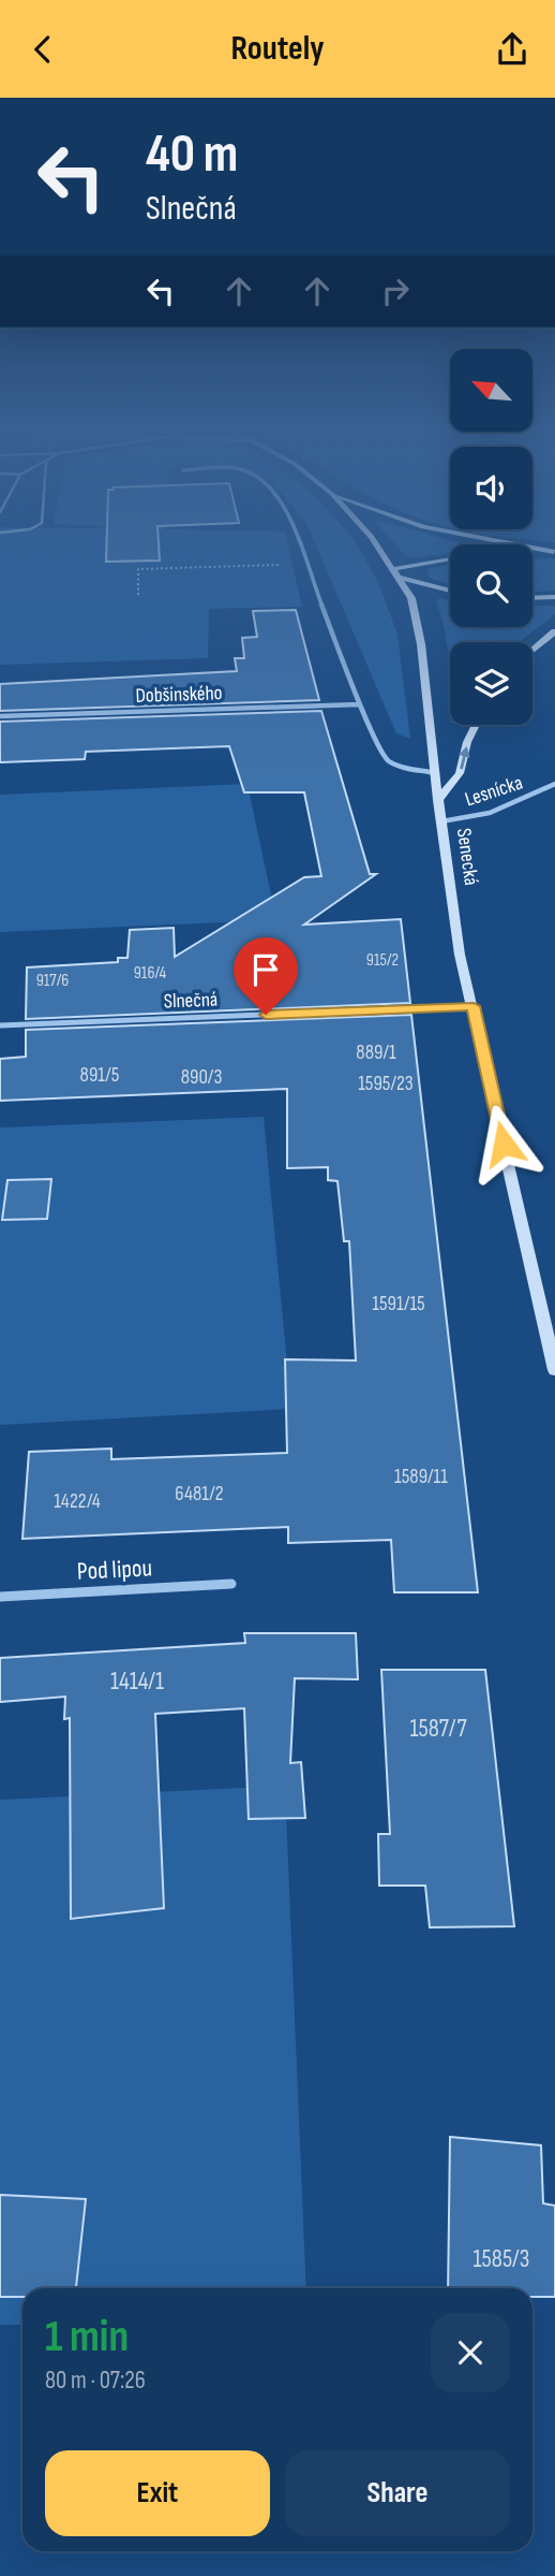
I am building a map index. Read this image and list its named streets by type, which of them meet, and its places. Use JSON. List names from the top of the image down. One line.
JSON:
{"streets":{"main road":["Senecká"],"street":["Dobšinského","Lesnícka","Slnečná","Pod lipou"]},"crossings":[["Lesnícka","Senecká"],["Senecká","Slnečná"]],"house_numbers":["915/2","916/4","917/6","889/1","891/5","890/3","1595/23","1591/15","1589/11","6481/2","1422/4","1414/1","1587/7","1585/3"],"north":"top left","page":{"header":"Routely","turn":["40 m","Slnečná"],"heading":["1 min","80 m · 07:26"],"buttons":["Exit","Share"]}}
